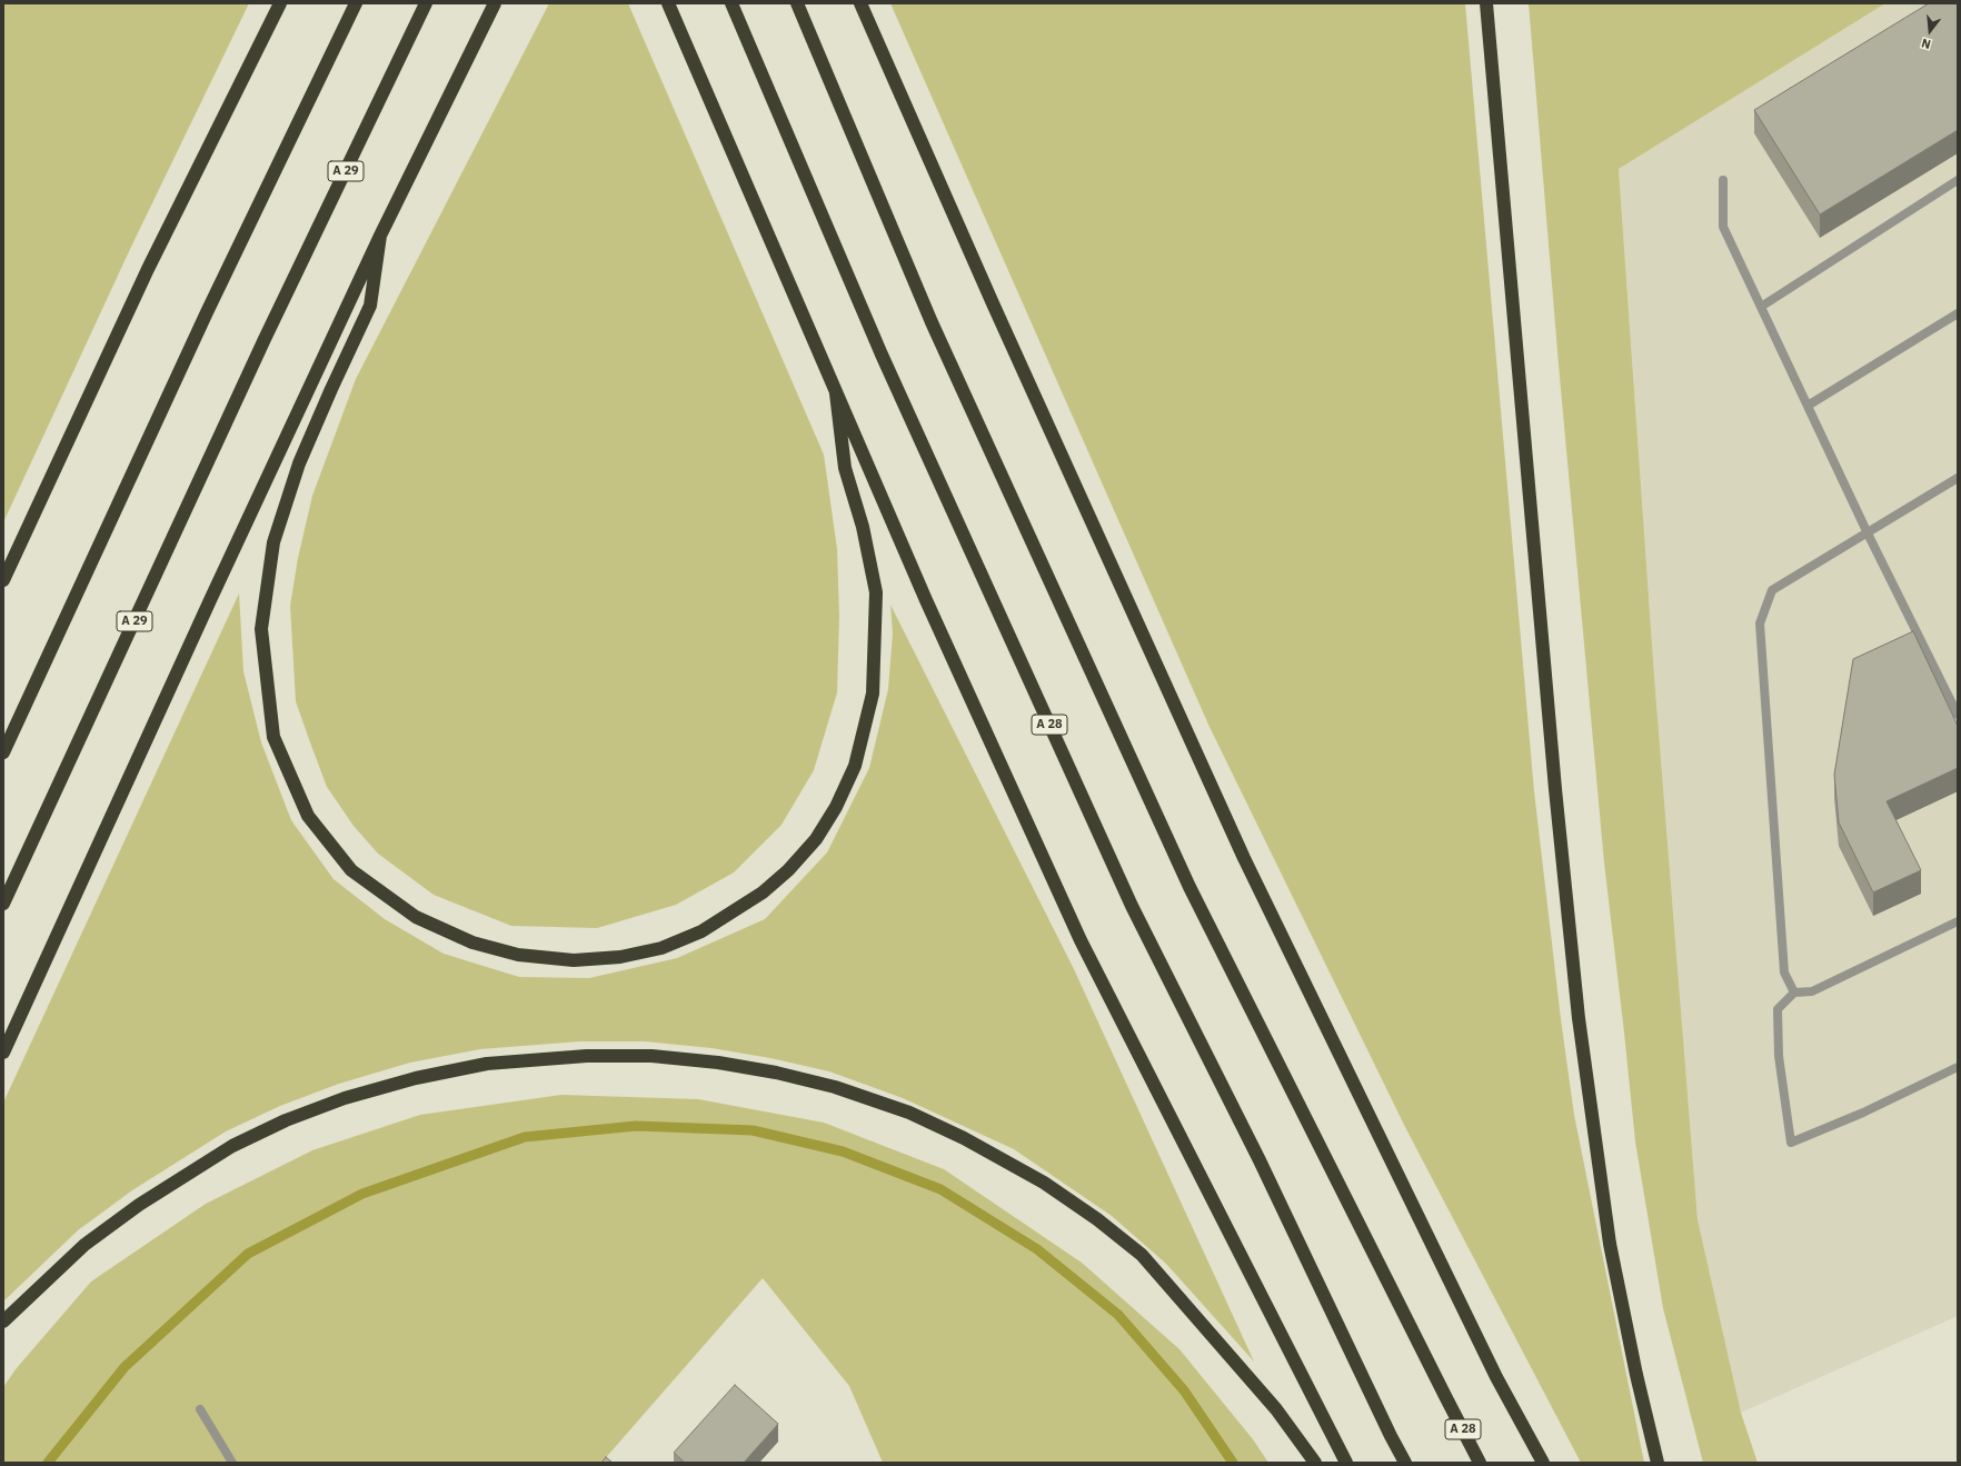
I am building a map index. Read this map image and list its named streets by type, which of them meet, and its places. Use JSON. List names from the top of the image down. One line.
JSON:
{"streets":{"highway":["A 29","A 28"]},"north":"bottom"}
